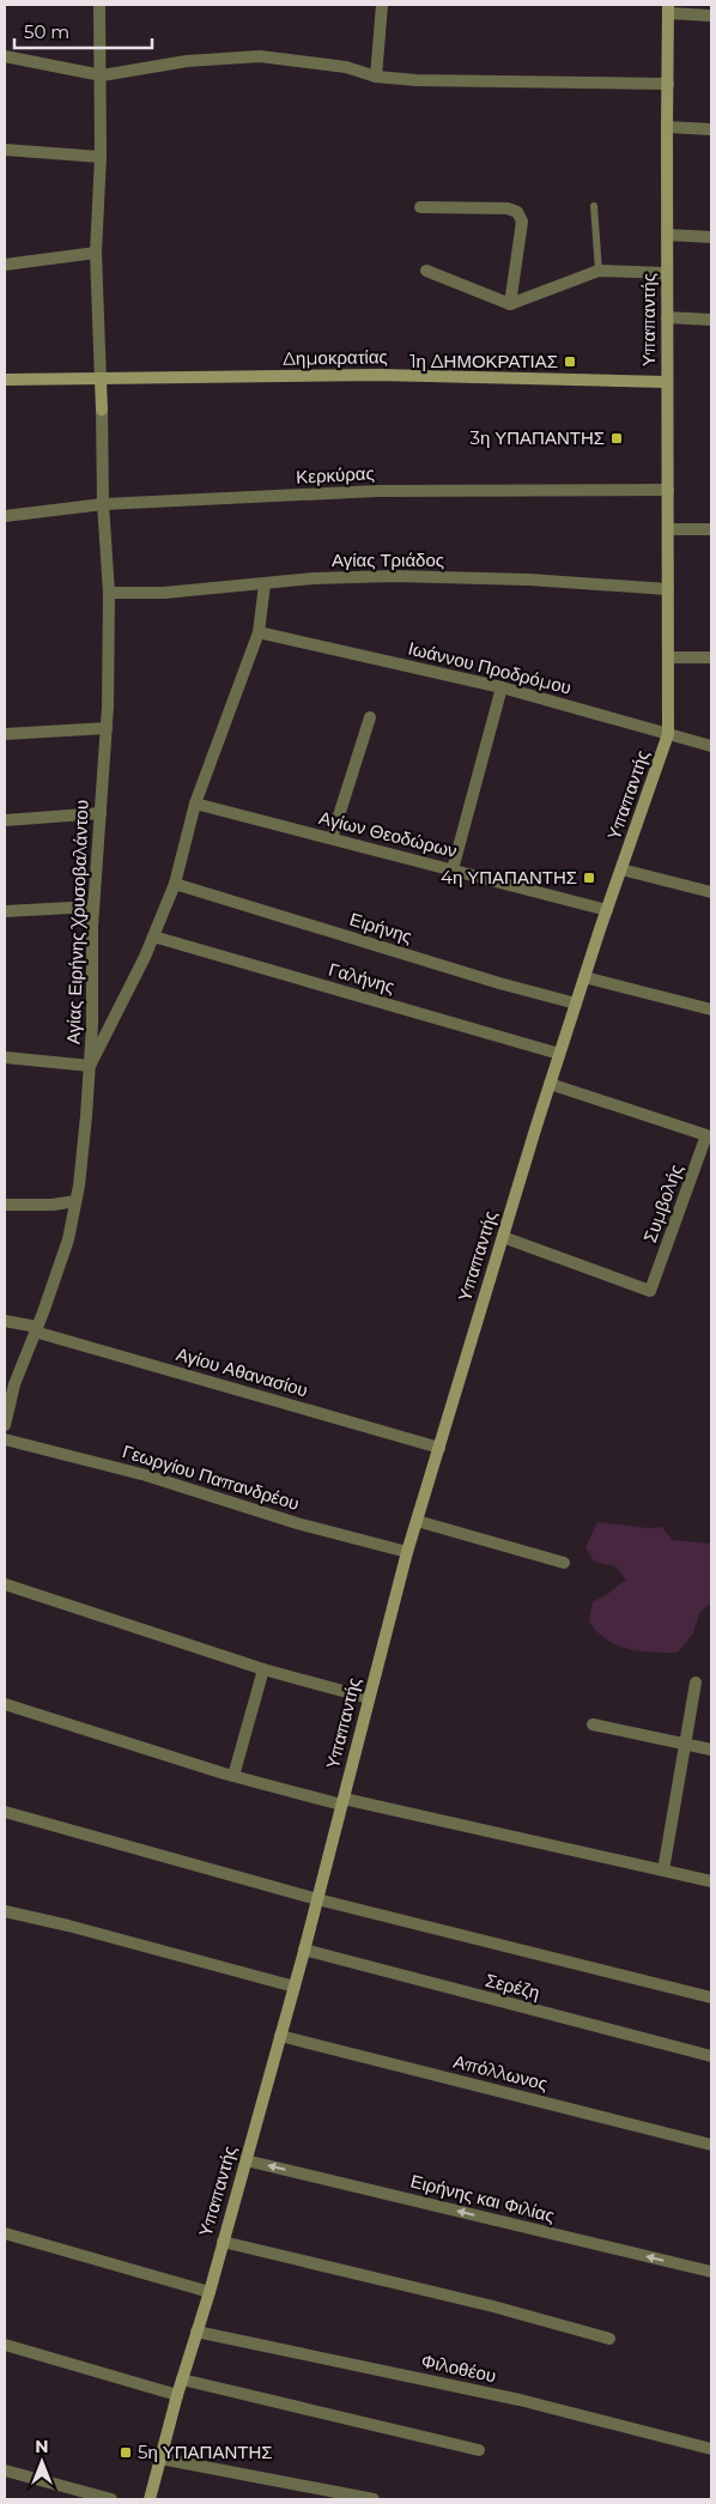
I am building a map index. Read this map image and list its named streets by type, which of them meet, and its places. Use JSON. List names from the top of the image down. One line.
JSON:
{"streets":{"street":["Υπαπαντής","Δημοκρατίας","Κερκύρας","Αγίας Τριάδος","Ιωάννου Προδρόμου","Αγίων Θεοδώρων","Αγίας Ειρήνης Χρυσοβαλάντου","Ειρήνης","Γαλήνης","Συμβολής","Αγίου Αθανασίου","Γεωργίου Παπανδρέου","Σερέζη","Απόλλωνος","Ειρήνης και Φιλίας","Φιλοθέου"]},"crossings":[["Υπαπαντής","Δημοκρατίας"],["Υπαπαντής","Κερκύρας"],["Υπαπαντής","Αγίας Τριάδος"],["Υπαπαντής","Ιωάννου Προδρόμου"],["Υπαπαντής","Αγίων Θεοδώρων"],["Υπαπαντής","Ειρήνης"],["Υπαπαντής","Γαλήνης"],["Υπαπαντής","Συμβολής"],["Υπαπαντής","Αγίου Αθανασίου"],["Υπαπαντής","Γεωργίου Παπανδρέου"],["Υπαπαντής","Σερέζη"],["Υπαπαντής","Απόλλωνος"],["Υπαπαντής","Ειρήνης και Φιλίας"],["Υπαπαντής","Φιλοθέου"],["Δημοκρατίας","Αγίας Ειρήνης Χρυσοβαλάντου"],["Κερκύρας","Αγίας Ειρήνης Χρυσοβαλάντου"],["Αγίας Τριάδος","Αγίας Ειρήνης Χρυσοβαλάντου"],["Αγίας Ειρήνης Χρυσοβαλάντου","Αγίου Αθανασίου"]],"places":{"transit":["1η ΔΗΜΟΚΡΑΤΙΑΣ","3η ΥΠΑΠΑΝΤΗΣ","4η ΥΠΑΠΑΝΤΗΣ","5η ΥΠΑΠΑΝΤΗΣ"]},"scale_bar":"50 m","north":"top"}
